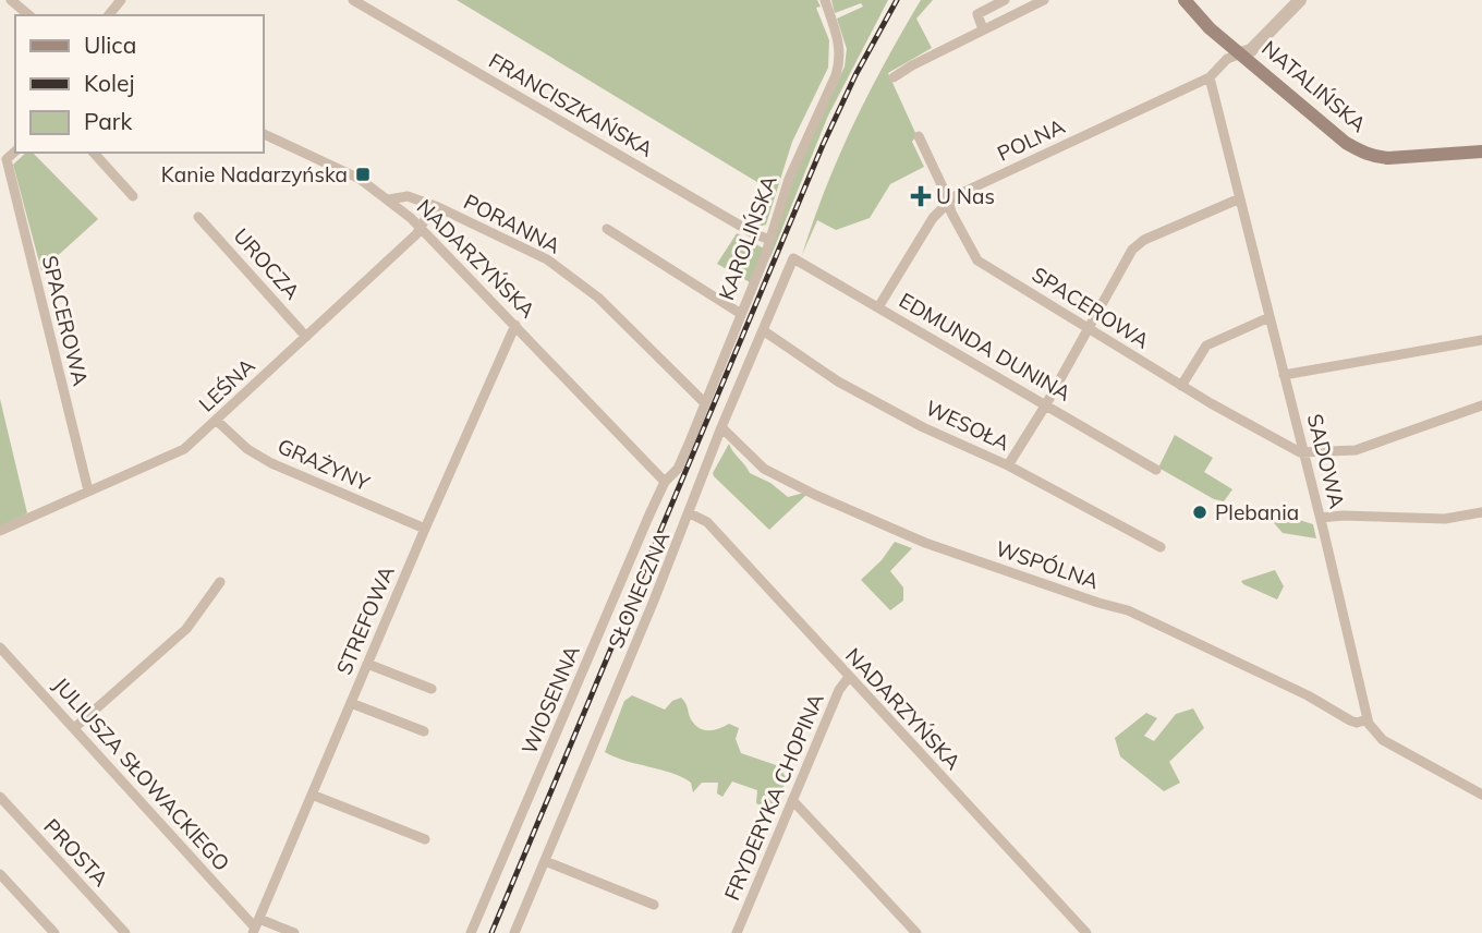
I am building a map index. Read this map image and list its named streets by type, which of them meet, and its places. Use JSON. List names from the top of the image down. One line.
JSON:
{"streets":{"main road":["NATALIŃSKA"],"street":["FRANCISZKAŃSKA","POLNA","PORANNA","KAROLIŃSKA","NADARZYŃSKA","UROCZA","SPACEROWA","EDMUNDA DUNINA","LEŚNA","WESOŁA","SADOWA","GRAŻYNY","WSPÓLNA","SŁONECZNA","STREFOWA","WIOSENNA","JULIUSZA SŁOWACKIEGO","FRYDERYKA CHOPINA","PROSTA"]},"crossings":[["NATALIŃSKA","POLNA"],["FRANCISZKAŃSKA","KAROLIŃSKA"],["POLNA","SPACEROWA"],["POLNA","EDMUNDA DUNINA"],["POLNA","SADOWA"],["PORANNA","KAROLIŃSKA"],["PORANNA","NADARZYŃSKA"],["PORANNA","LEŚNA"],["KAROLIŃSKA","NADARZYŃSKA"],["KAROLIŃSKA","WIOSENNA"],["NADARZYŃSKA","LEŚNA"],["NADARZYŃSKA","SŁONECZNA"],["NADARZYŃSKA","STREFOWA"],["NADARZYŃSKA","WIOSENNA"],["NADARZYŃSKA","FRYDERYKA CHOPINA"],["UROCZA","LEŚNA"],["SPACEROWA","LEŚNA"],["SPACEROWA","SADOWA"],["EDMUNDA DUNINA","SŁONECZNA"],["LEŚNA","GRAŻYNY"],["WESOŁA","SŁONECZNA"],["SADOWA","WSPÓLNA"],["GRAŻYNY","STREFOWA"],["WSPÓLNA","SŁONECZNA"],["STREFOWA","JULIUSZA SŁOWACKIEGO"]],"places":{"transit":["Kanie Nadarzyńska"],"health":["U Nas"],"other":["Plebania"]},"legend":["Ulica","Kolej","Park"]}
